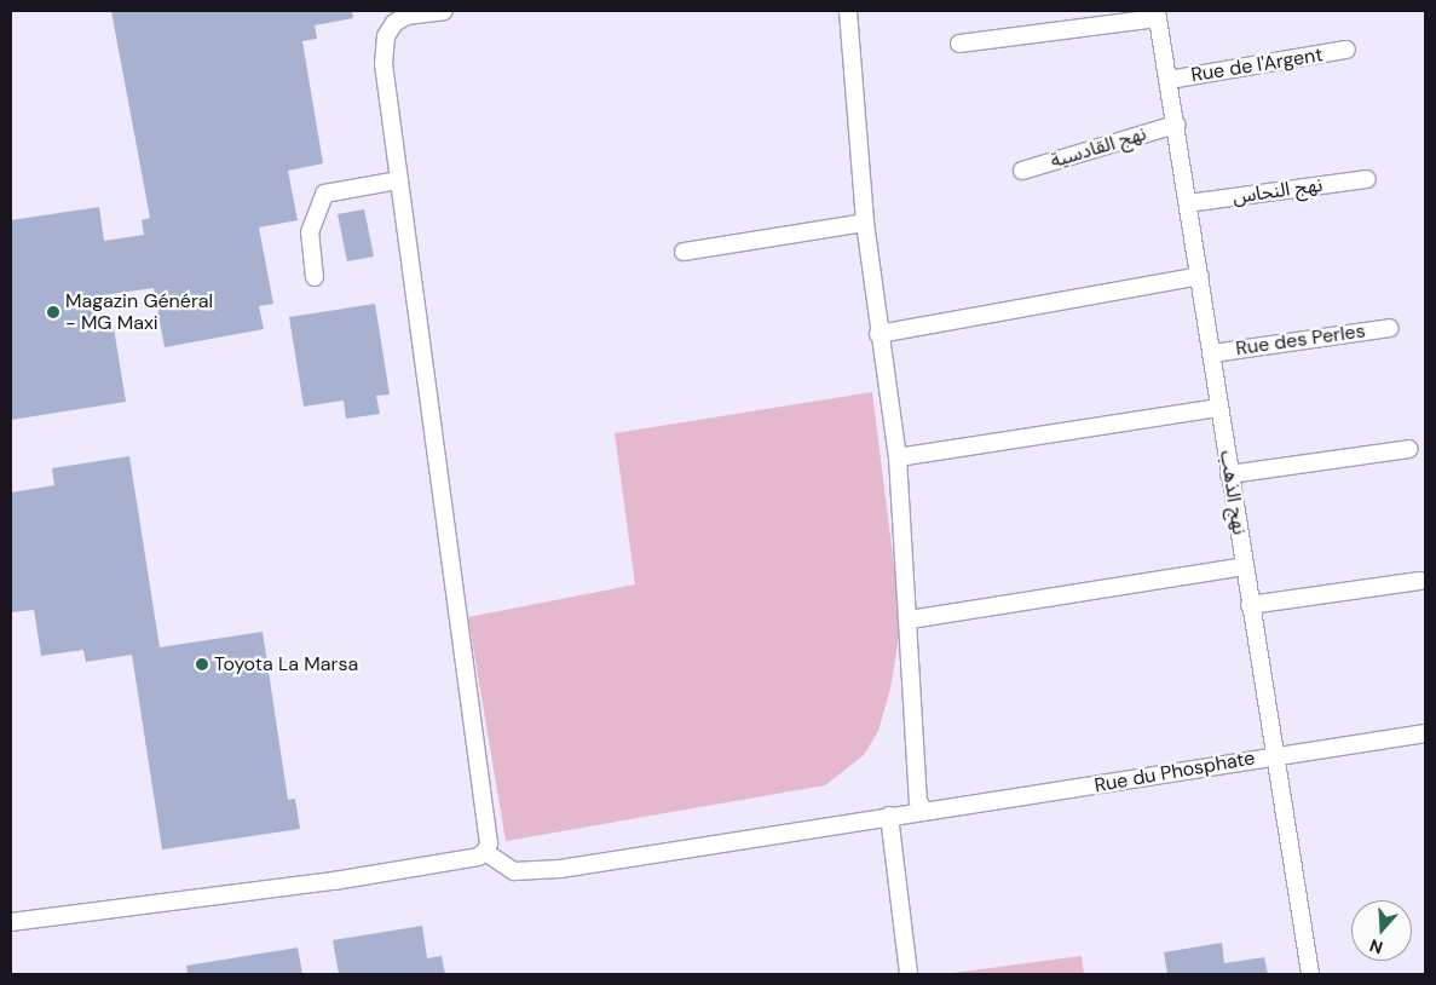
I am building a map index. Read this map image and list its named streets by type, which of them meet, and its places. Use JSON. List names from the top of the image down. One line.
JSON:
{"streets":{"street":["Rue de l'Argent","نهج القادسية","نهج النحاس","Rue des Perles","نهج الذهب","Rue du Phosphate"]},"crossings":[["Rue de l'Argent","نهج الذهب"],["نهج القادسية","نهج الذهب"],["نهج النحاس","نهج الذهب"],["Rue des Perles","نهج الذهب"],["نهج الذهب","Rue du Phosphate"]],"places":["Magazin Général - MG Maxi","Toyota La Marsa"],"north":"bottom"}
